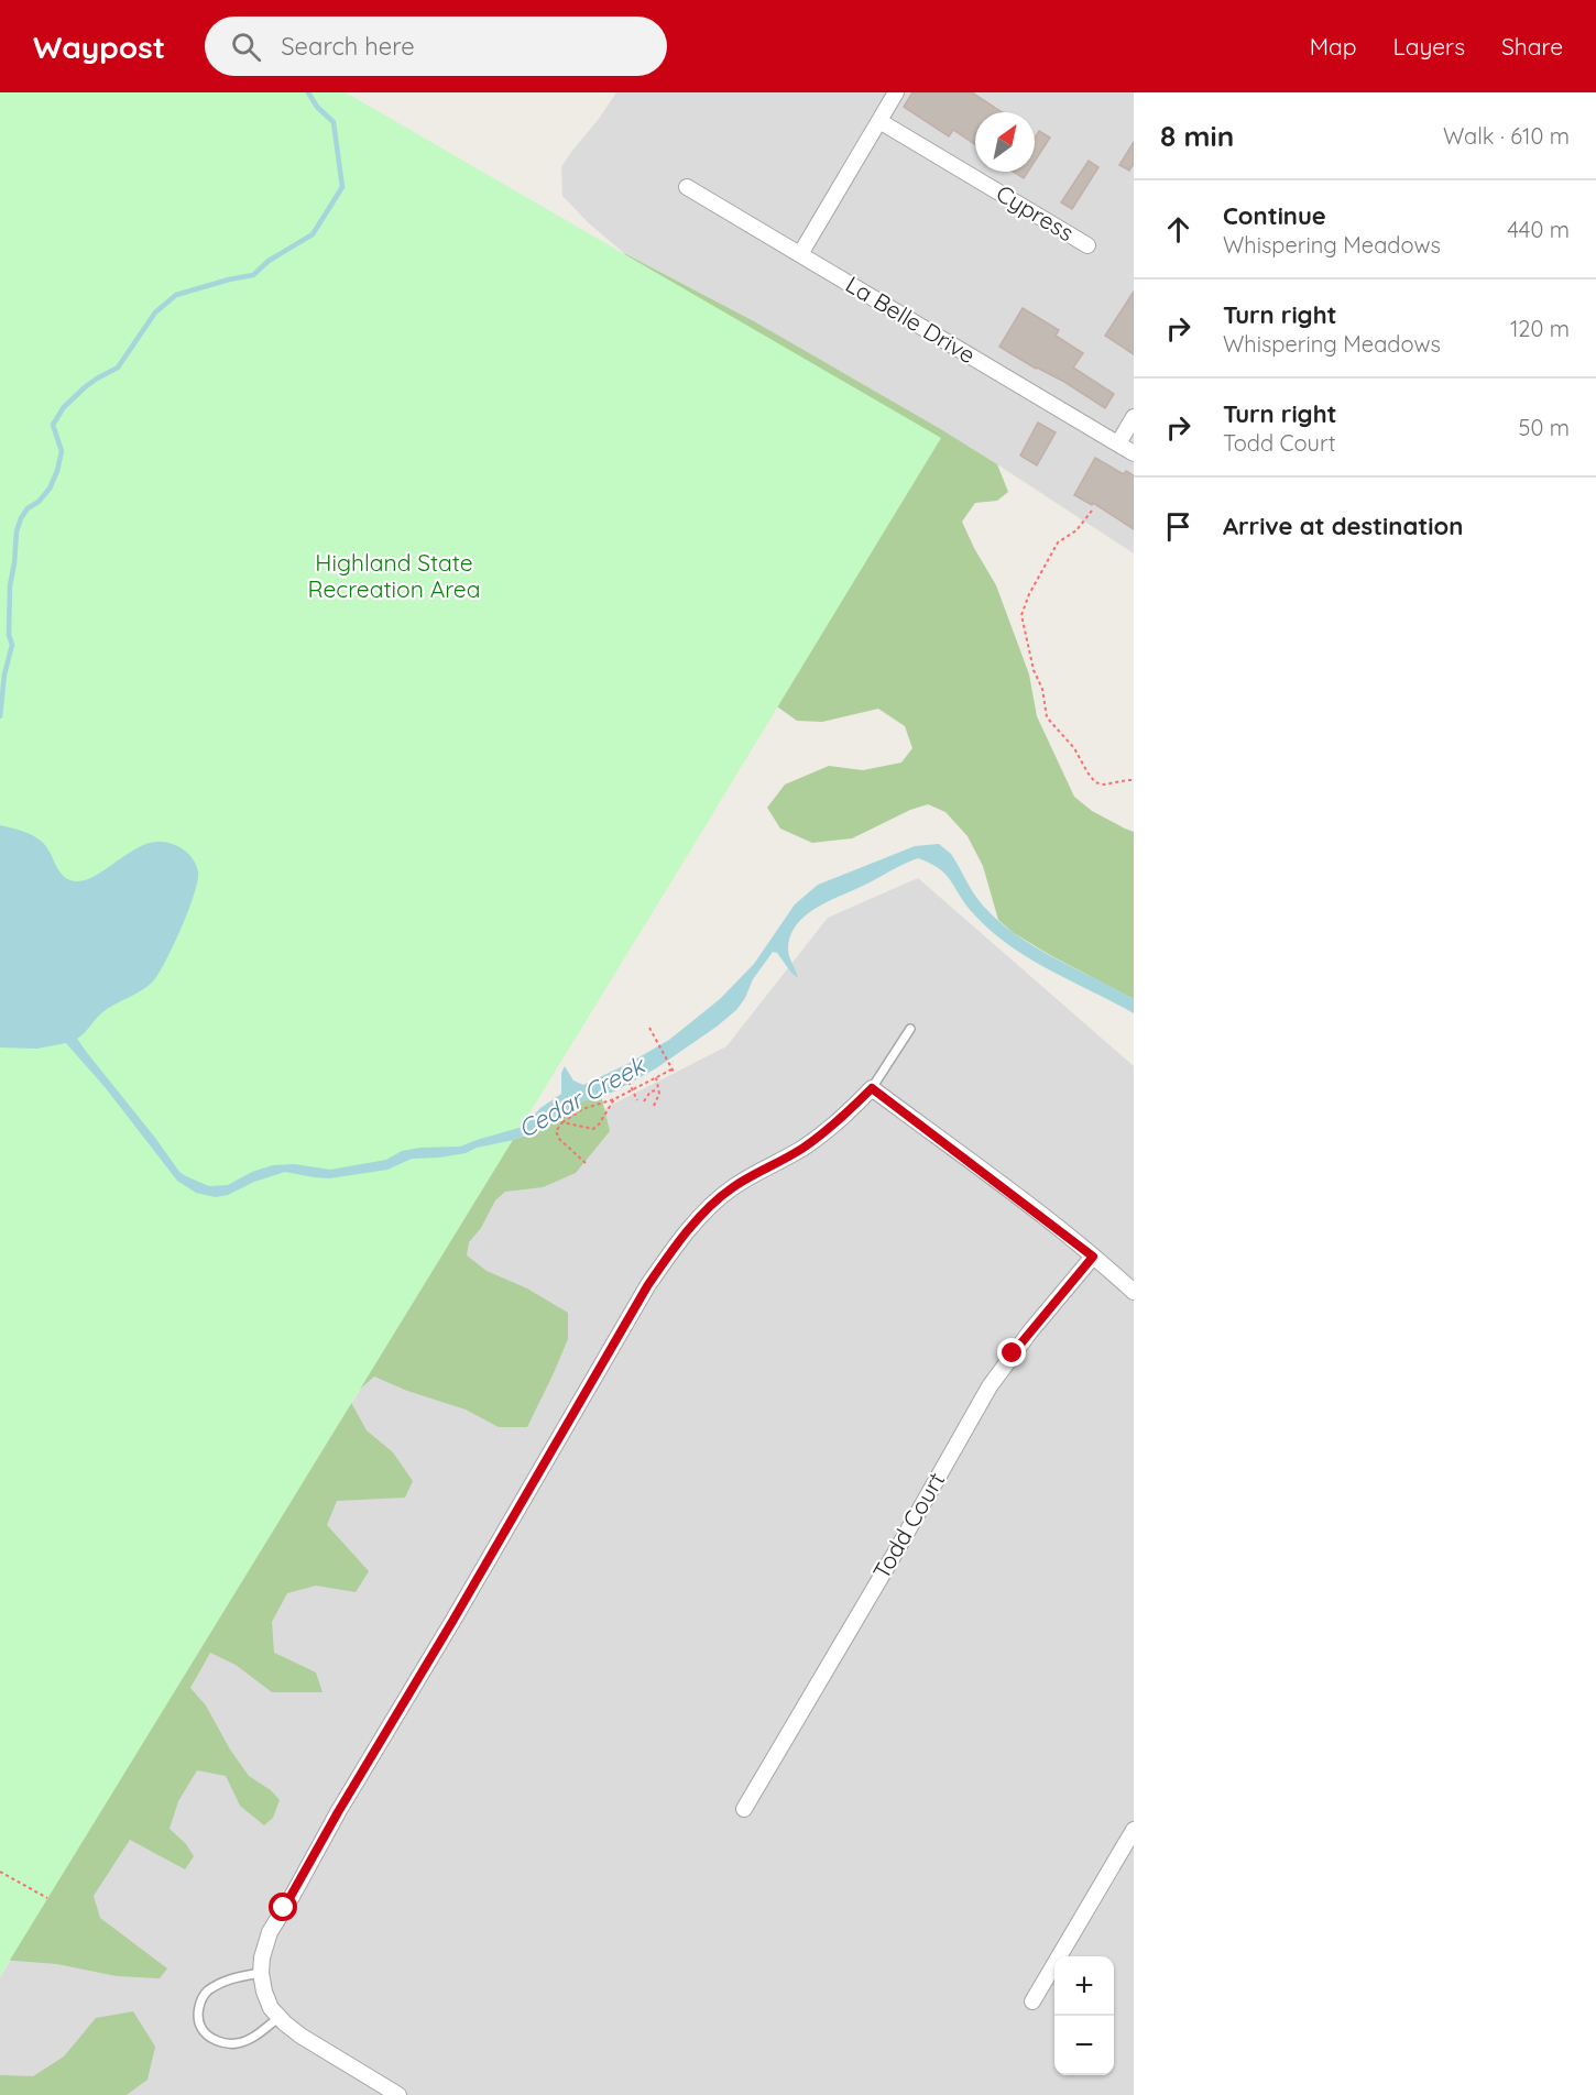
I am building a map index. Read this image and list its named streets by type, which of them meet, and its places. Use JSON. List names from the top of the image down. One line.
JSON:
{"streets":{"street":["Cypress","La Belle Drive","Todd Court"]},"water":["Cedar Creek"],"parks":["Highland State Recreation Area"],"north":"top right","page":{"header":"Waypost","search":"Search here","nav":["Map","Layers","Share"],"heading":["8 min","Walk · 610 m"],"list":[["Continue","Whispering Meadows","440 m"],["Turn right","Whispering Meadows","120 m"],["Turn right","Todd Court","50 m"],"Arrive at destination"],"map_buttons":["+","−"]}}
